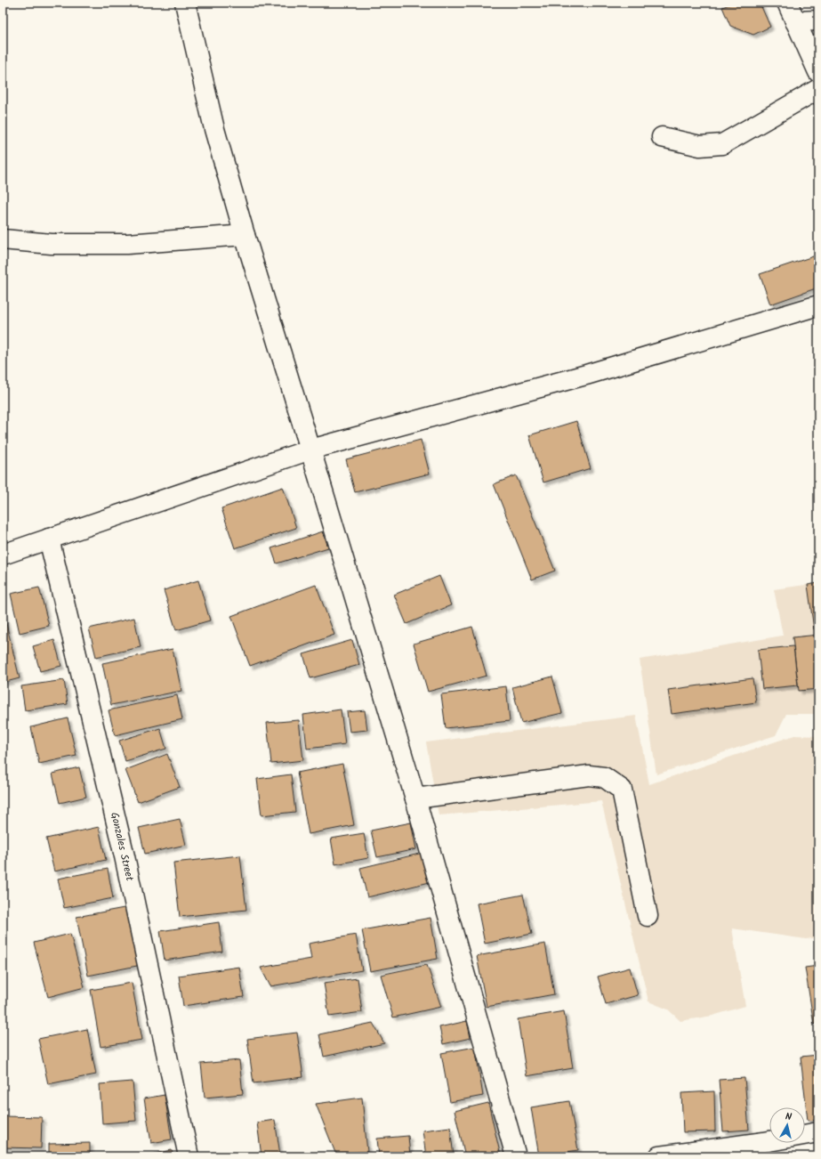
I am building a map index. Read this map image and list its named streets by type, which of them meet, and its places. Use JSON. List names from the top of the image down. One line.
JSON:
{"streets":{"main road":["Gonzales Street"]},"north":"top"}
